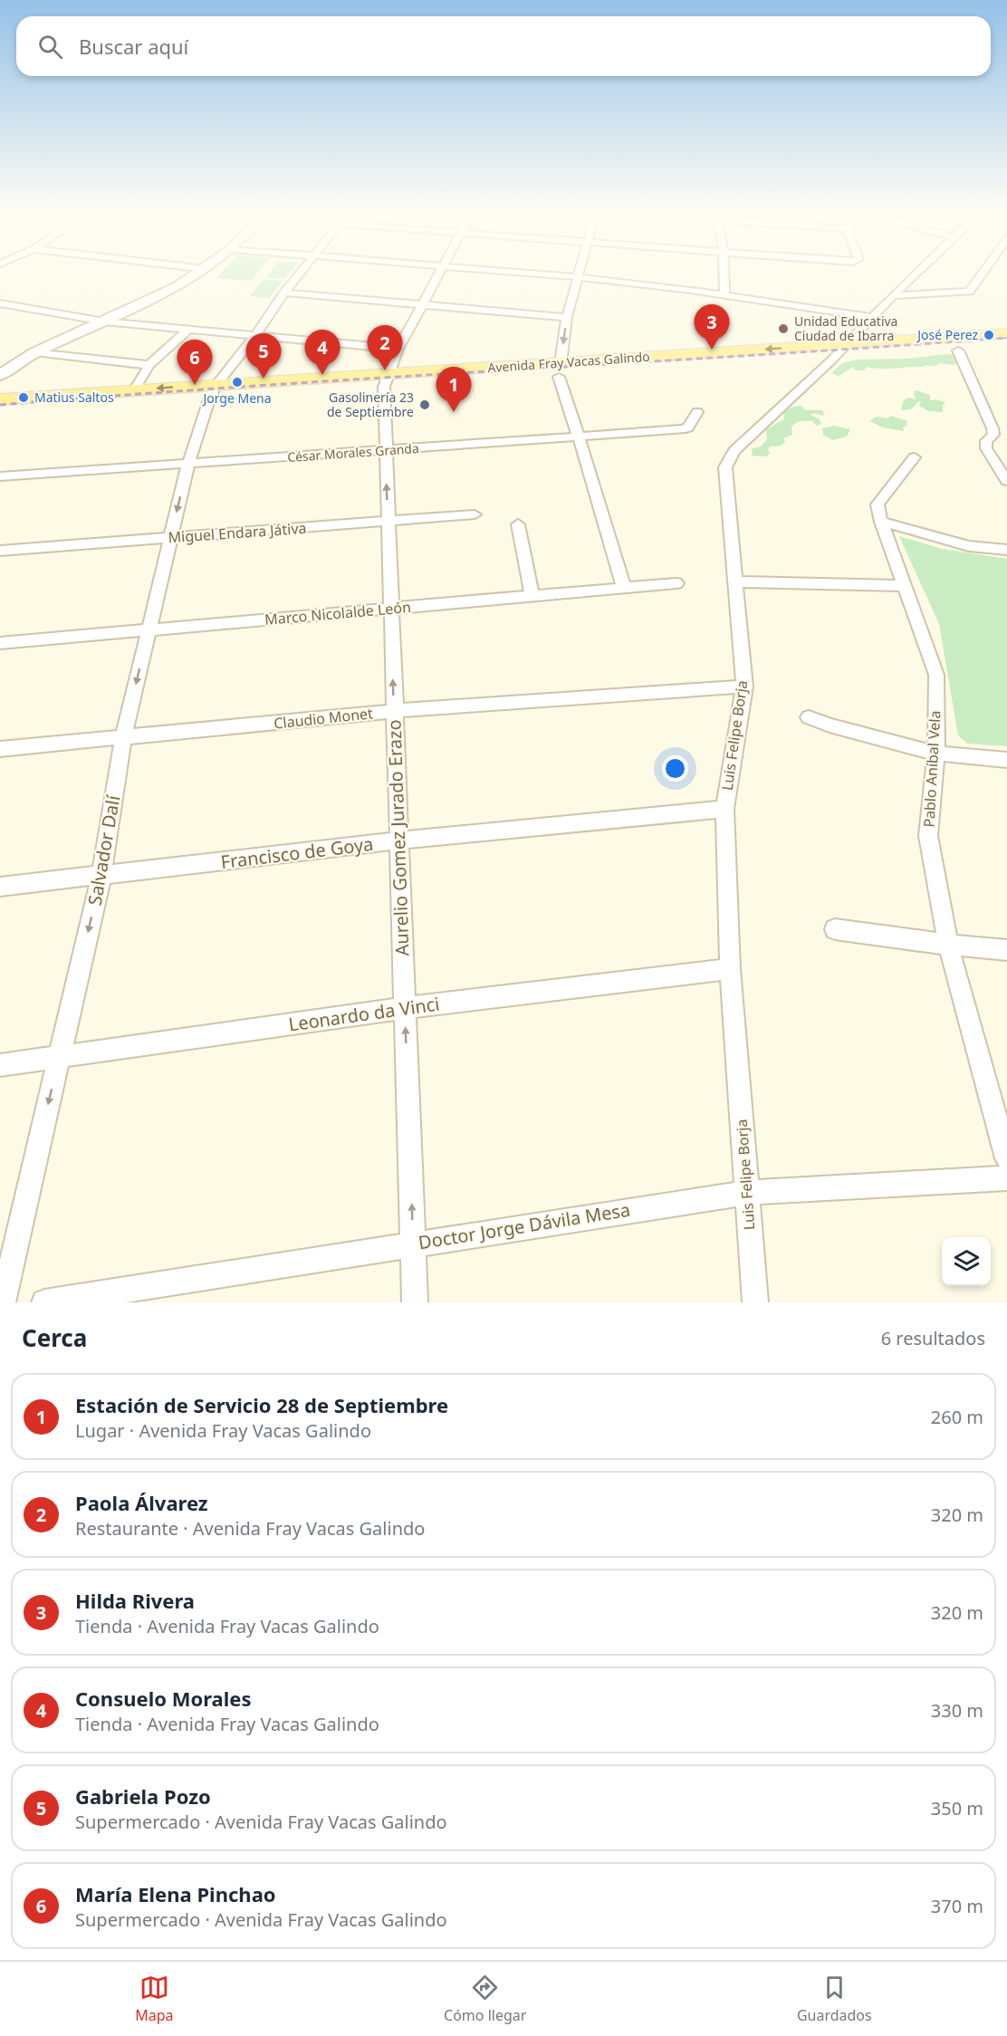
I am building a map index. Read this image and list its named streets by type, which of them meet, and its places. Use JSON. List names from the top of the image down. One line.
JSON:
{"streets":{"main road":["Avenida Fray Vacas Galindo"],"street":["César Morales Granda","Miguel Endara Játiva","Marco Nicolalde León","Claudio Monet","Luis Felipe Borja","Pablo Aníbal Vela","Aurelio Gomez Jurado Erazo","Salvador Dalí","Francisco de Goya","Leonardo da Vinci","Doctor Jorge Dávila Mesa"]},"crossings":[["Avenida Fray Vacas Galindo","Luis Felipe Borja"],["Avenida Fray Vacas Galindo","Aurelio Gomez Jurado Erazo"],["Avenida Fray Vacas Galindo","Salvador Dalí"],["César Morales Granda","Aurelio Gomez Jurado Erazo"],["César Morales Granda","Salvador Dalí"],["Miguel Endara Játiva","Aurelio Gomez Jurado Erazo"],["Miguel Endara Játiva","Salvador Dalí"],["Marco Nicolalde León","Aurelio Gomez Jurado Erazo"],["Marco Nicolalde León","Salvador Dalí"],["Claudio Monet","Luis Felipe Borja"],["Claudio Monet","Aurelio Gomez Jurado Erazo"],["Claudio Monet","Salvador Dalí"],["Luis Felipe Borja","Francisco de Goya"],["Luis Felipe Borja","Leonardo da Vinci"],["Luis Felipe Borja","Doctor Jorge Dávila Mesa"],["Aurelio Gomez Jurado Erazo","Francisco de Goya"],["Aurelio Gomez Jurado Erazo","Leonardo da Vinci"],["Aurelio Gomez Jurado Erazo","Doctor Jorge Dávila Mesa"],["Salvador Dalí","Francisco de Goya"],["Salvador Dalí","Leonardo da Vinci"]],"one_way":["Aurelio Gomez Jurado Erazo","Salvador Dalí"],"places":["Unidad Educativa Ciudad de Ibarra","José Perez","Jorge Mena","Matius Saltos","Gasolinería 23 de Septiembre"],"page":{"search":"Buscar aquí","pins":["3","2","4","5","6","1"],"heading":["Cerca","6 resultados"],"list":[{"mark":"1","name":"Estación de Servicio 28 de Septiembre","note":"Lugar · Avenida Fray Vacas Galindo","value":"260 m"},{"mark":"2","name":"Paola Álvarez","note":"Restaurante · Avenida Fray Vacas Galindo","value":"320 m"},{"mark":"3","name":"Hilda Rivera","note":"Tienda · Avenida Fray Vacas Galindo","value":"320 m"},{"mark":"4","name":"Consuelo Morales","note":"Tienda · Avenida Fray Vacas Galindo","value":"330 m"},{"mark":"5","name":"Gabriela Pozo","note":"Supermercado · Avenida Fray Vacas Galindo","value":"350 m"},{"mark":"6","name":"María Elena Pinchao","note":"Supermercado · Avenida Fray Vacas Galindo","value":"370 m"}],"nav":["Mapa","Cómo llegar","Guardados"]}}
